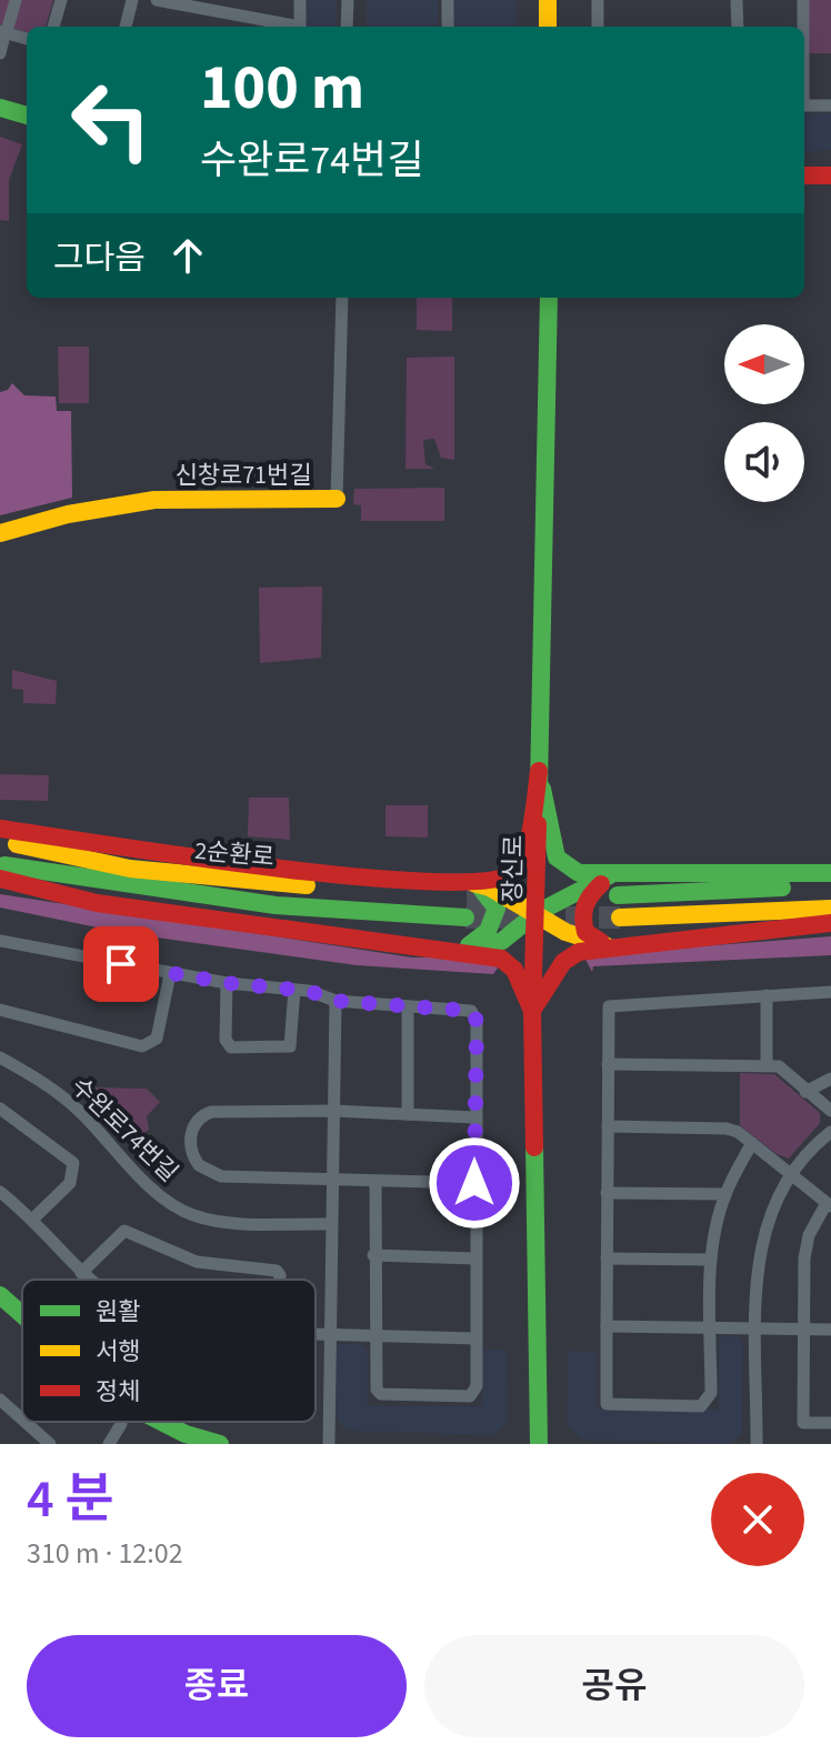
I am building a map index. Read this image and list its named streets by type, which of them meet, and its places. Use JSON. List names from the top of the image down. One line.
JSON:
{"streets":{"main road":["신창로71번길","2순환로","장신로"],"street":["수완로74번길"]},"legend":["원활","서행","정체"],"north":"left","page":{"turn":["100 m","수완로74번길"],"then":"그다음","heading":["4 분","310 m · 12:02"],"buttons":["종료","공유"]}}
